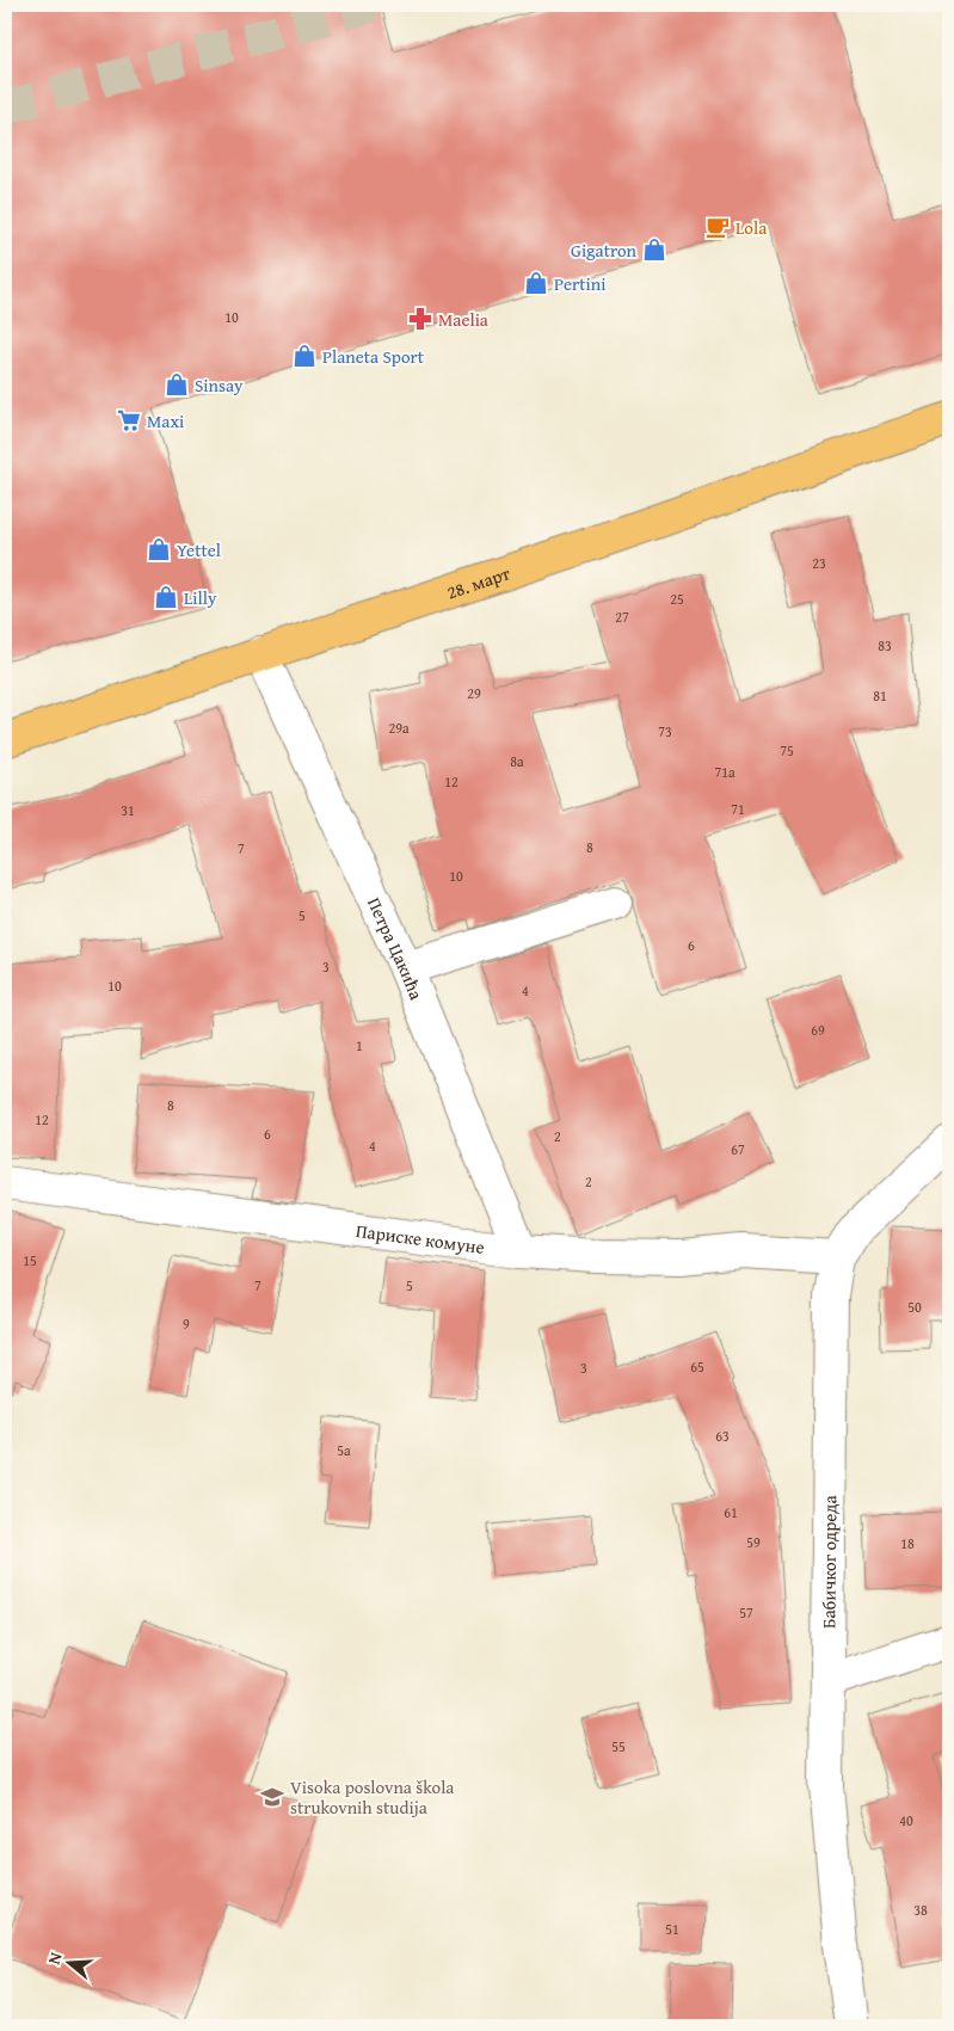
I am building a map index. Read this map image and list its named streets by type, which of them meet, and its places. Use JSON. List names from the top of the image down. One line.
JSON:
{"streets":{"main road":["28. март"],"street":["Петра Цакића","Париске комуне","Бабичког одреда"]},"crossings":[["28. март","Петра Цакића"],["Петра Цакића","Париске комуне"],["Париске комуне","Бабичког одреда"]],"places":{"cafe":["Lola"],"shop":["Gigatron","Pertini","Planeta Sport","Sinsay","Yettel","Lilly"],"pharmacy":["Maelia"],"supermarket":["Maxi"],"school or university":["Visoka poslovna škola strukovnih studija"]},"house_numbers":["10","23","25","27","83","29","81","29a","73","75","8a","71a","12","71","31","8","7","10","5","6","3","10","4","69","1","8","12","6","2","4","67","2","15","7","5","50","9","65","3","63","5a","61","59","18","57","55","40","38","51"],"north":"left"}
